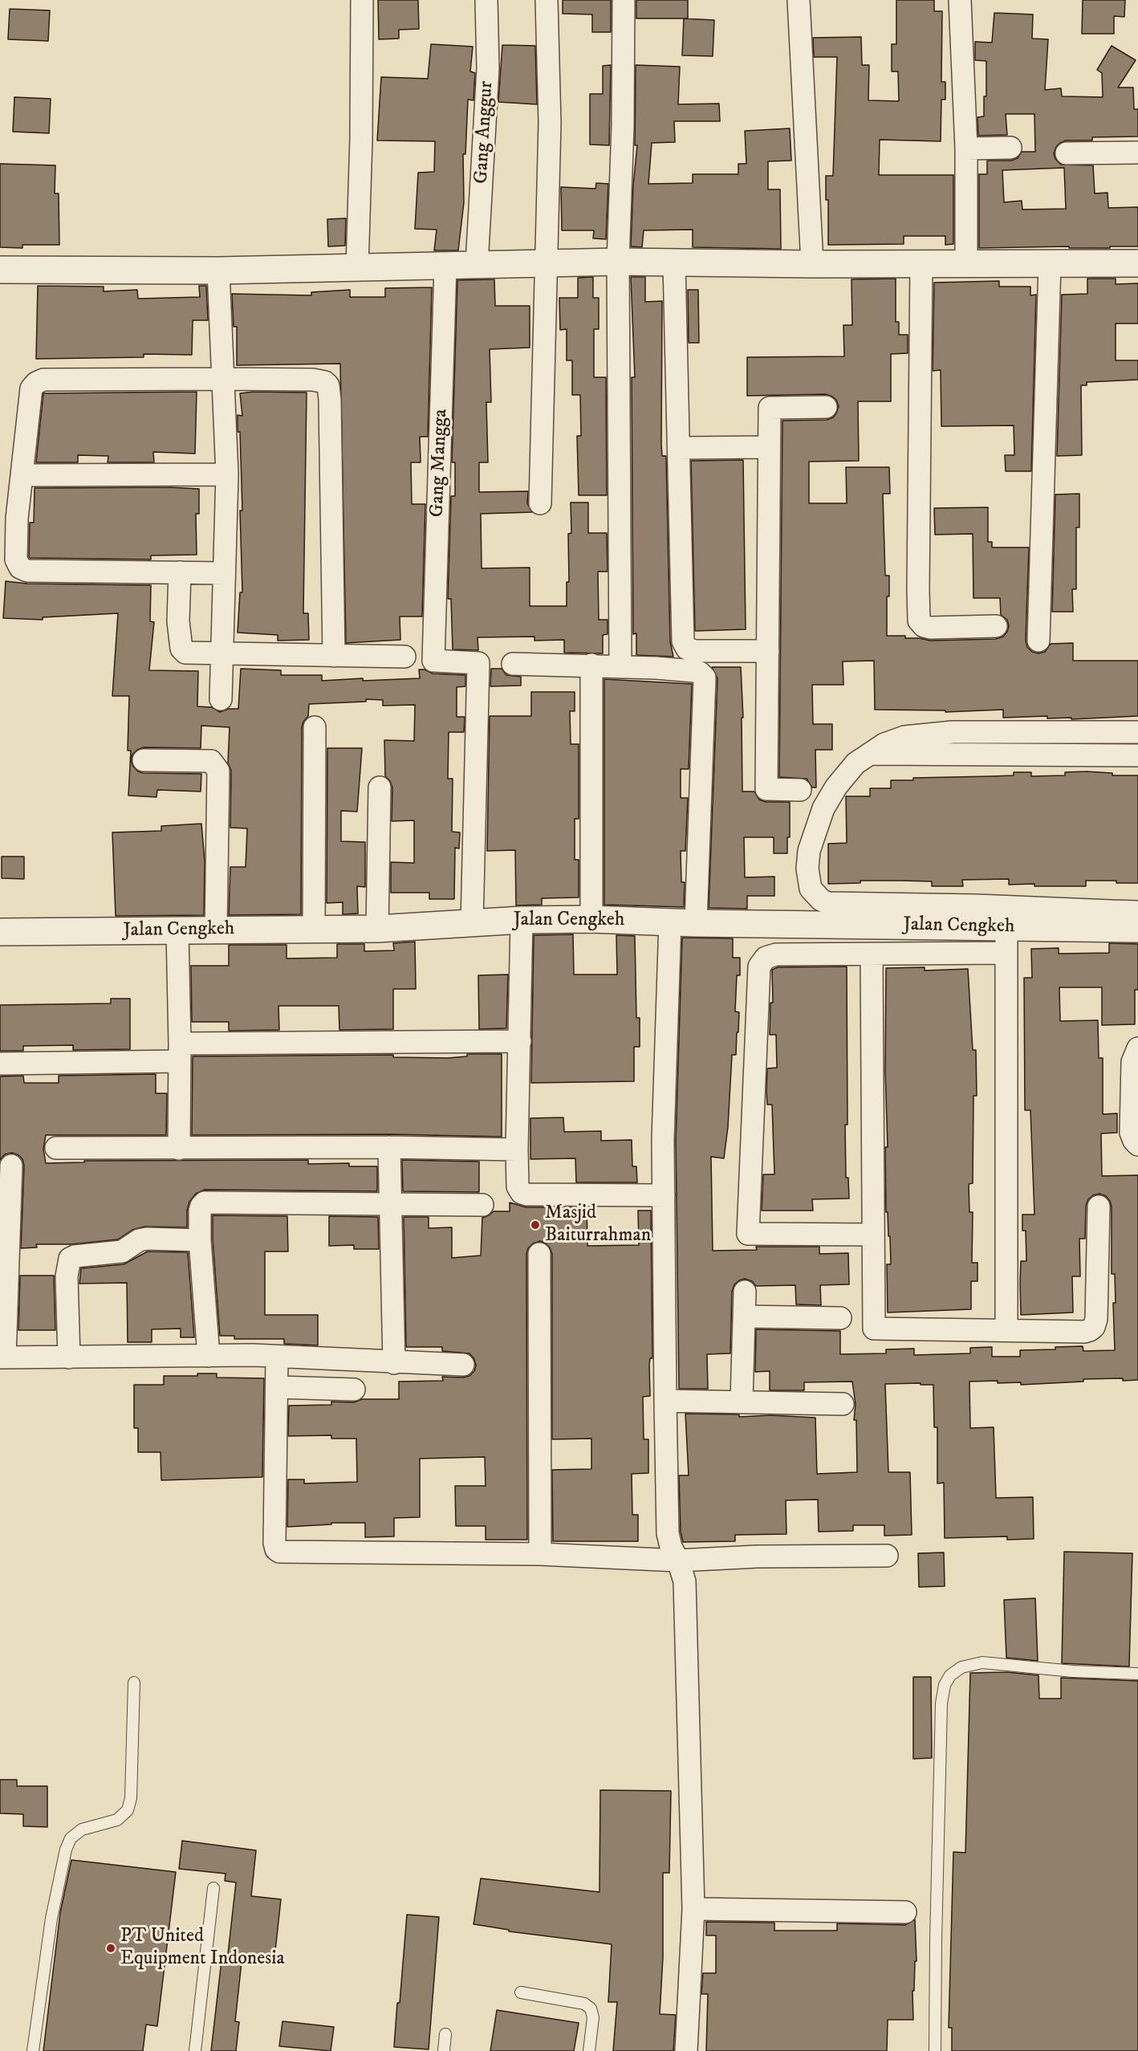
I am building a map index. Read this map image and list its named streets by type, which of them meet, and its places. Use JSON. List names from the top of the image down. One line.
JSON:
{"streets":{"street":["Gang Anggur","Gang Mangga","Jalan Cengkeh"]},"crossings":[["Gang Mangga","Jalan Cengkeh"]],"places":["Masjid Baiturrahman","PT United Equipment Indonesia"]}
